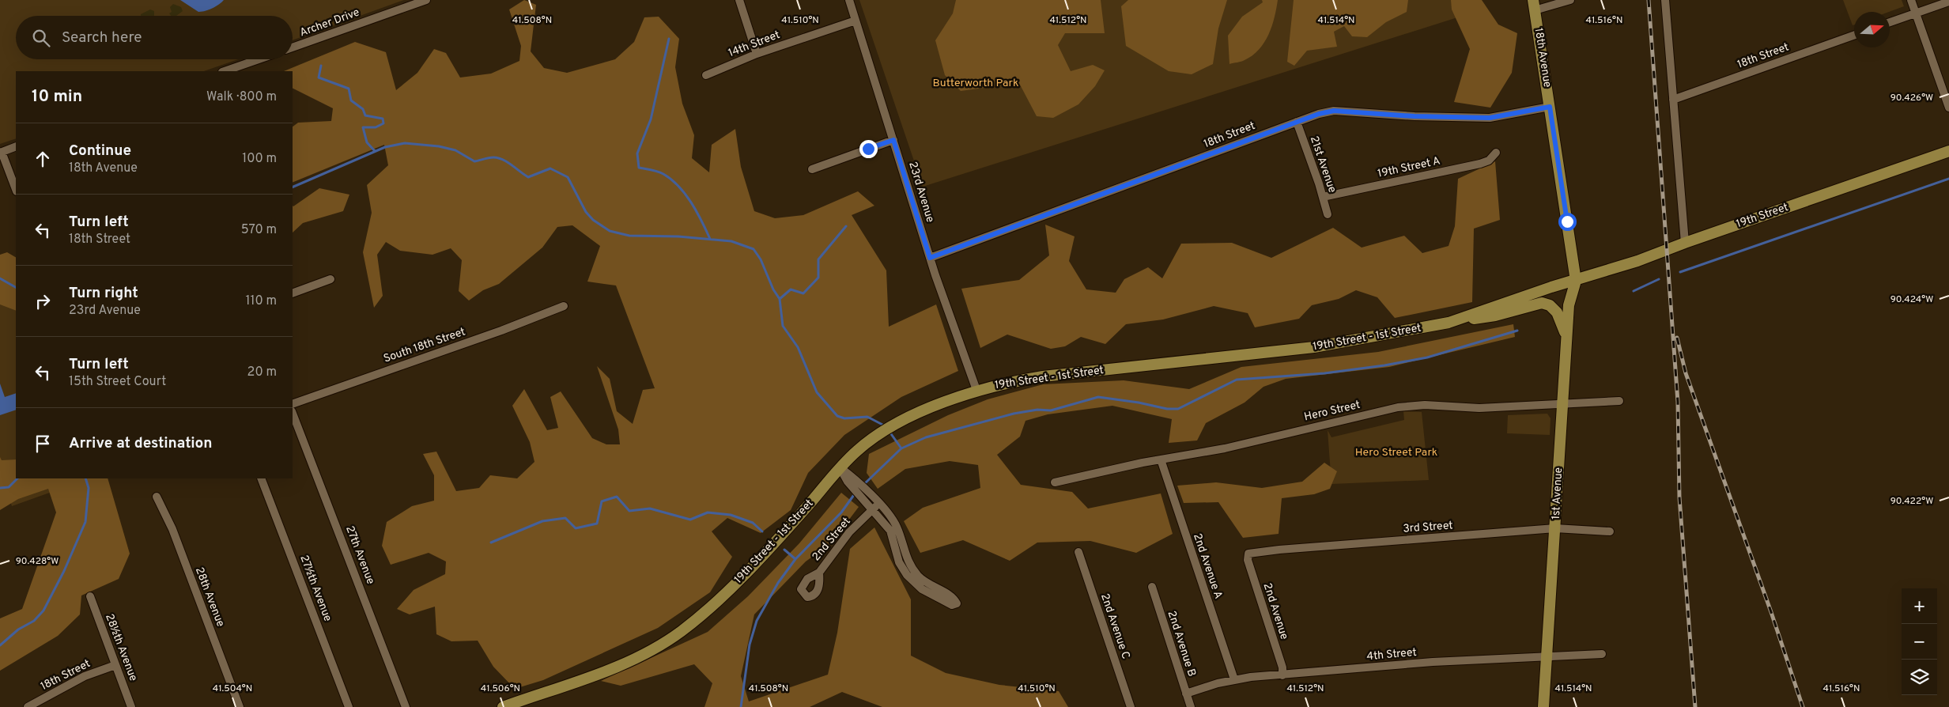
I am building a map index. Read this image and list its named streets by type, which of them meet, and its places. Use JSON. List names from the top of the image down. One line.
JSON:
{"streets":{"main road":["18th Avenue","19th Street","19th Street - 1st Street","1st Avenue"],"street":["Archer Drive","14th Street","18th Street","21st Avenue","19th Street A","23rd Avenue","South 18th Street","Hero Street","3rd Street","2nd Street","27th Avenue","2nd Avenue A","27½th Avenue","28th Avenue","2nd Avenue","2nd Avenue C","2nd Avenue B","28½th Avenue","4th Street"]},"crossings":[["14th Street","23rd Avenue"],["18th Street","18th Avenue"],["18th Street","21st Avenue"],["18th Street","23rd Avenue"],["18th Street","28½th Avenue"],["18th Avenue","19th Street"],["18th Avenue","19th Street - 1st Street"],["18th Avenue","1st Avenue"],["21st Avenue","19th Street A"],["23rd Avenue","19th Street - 1st Street"],["19th Street","19th Street - 1st Street"],["19th Street","1st Avenue"],["19th Street - 1st Street","1st Avenue"],["Hero Street","1st Avenue"],["Hero Street","2nd Avenue A"],["1st Avenue","3rd Street"],["1st Avenue","4th Street"],["3rd Street","2nd Avenue"],["2nd Avenue A","4th Street"],["2nd Avenue","4th Street"],["2nd Avenue B","4th Street"]],"parks":["Butterworth Park","Hero Street Park"],"north":"right","page":{"search":"Search here","heading":["10 min","Walk · 800 m"],"list":[["Continue","18th Avenue","100 m"],["Turn left","18th Street","570 m"],["Turn right","23rd Avenue","110 m"],["Turn left","15th Street Court","20 m"],"Arrive at destination"],"map_buttons":["+","−"]},"coordinates":["41.508°N","41.510°N","41.512°N","41.514°N","41.516°N","90.426°W","90.424°W","90.422°W","90.428°W","41.504°N","41.506°N"]}
